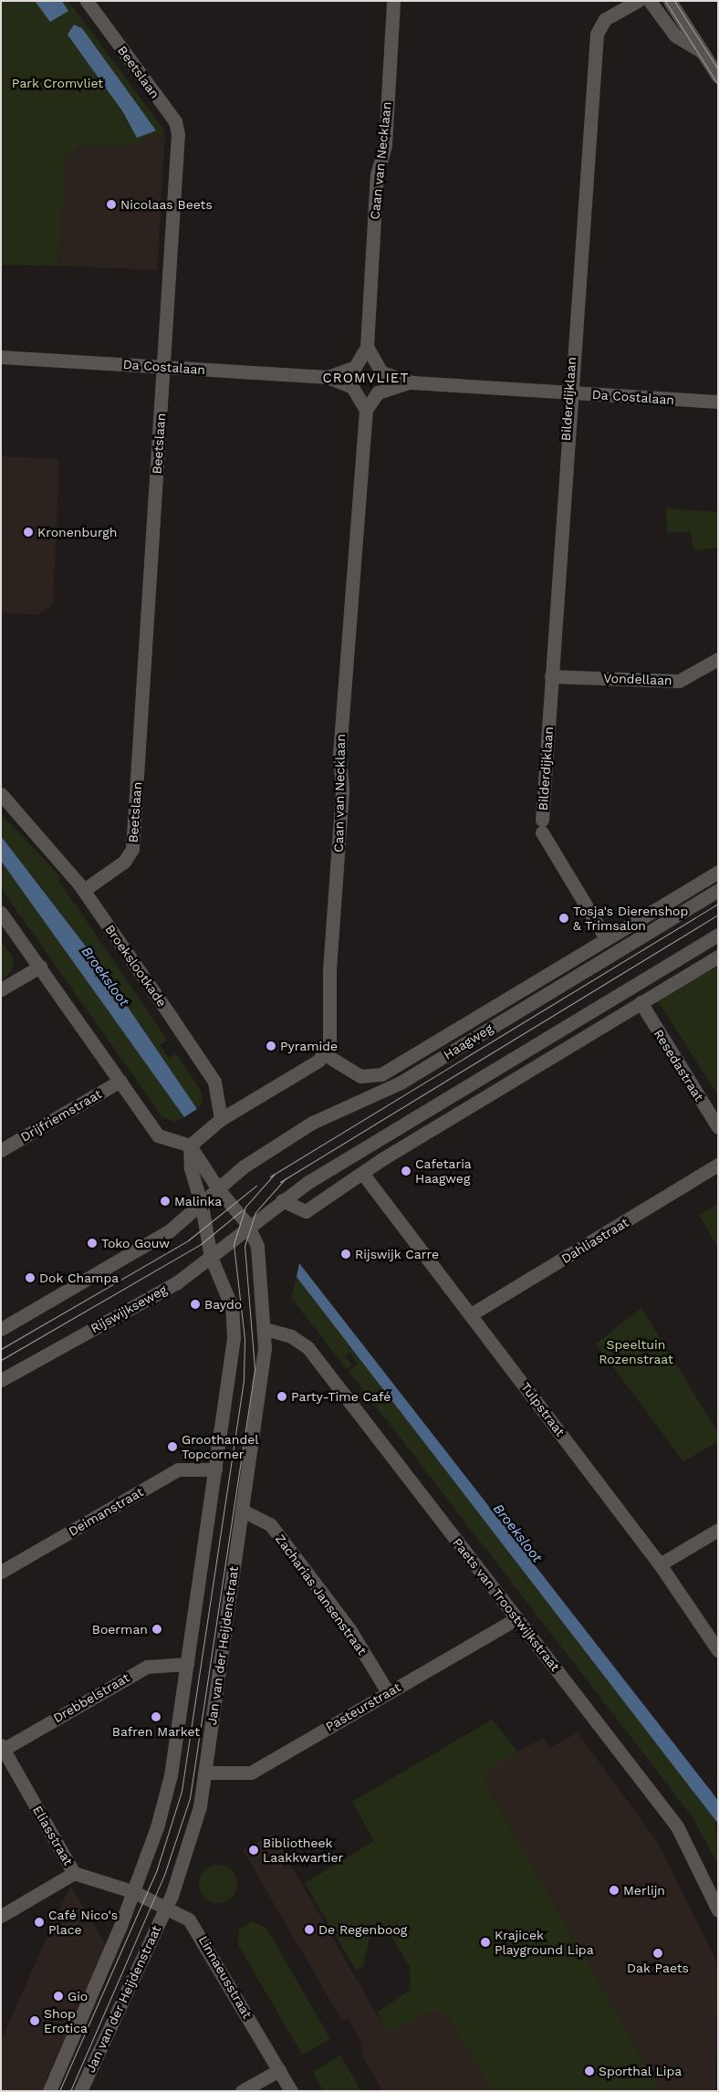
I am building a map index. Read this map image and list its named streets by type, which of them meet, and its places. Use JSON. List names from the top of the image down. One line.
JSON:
{"streets":{"street":["Beetslaan","Caan van Necklaan","Da Costalaan","Bilderdijklaan","Vondellaan","Broekslootkade","Haagweg","Resedastraat","Drijfriemstraat","Dahliastraat","Rijswijkseweg","Tulpstraat","Deimanstraat","Zacharias Jansenstraat","Paets van Troostwijkstraat","Jan van der Heijdenstraat","Drebbelstraat","Pasteurstraat","Eliasstraat","Linnaeusstraat"]},"crossings":[["Beetslaan","Da Costalaan"],["Beetslaan","Broekslootkade"],["Caan van Necklaan","Da Costalaan"],["Caan van Necklaan","Haagweg"],["Da Costalaan","Bilderdijklaan"],["Bilderdijklaan","Vondellaan"],["Bilderdijklaan","Haagweg"],["Haagweg","Jan van der Heijdenstraat"],["Dahliastraat","Tulpstraat"],["Rijswijkseweg","Jan van der Heijdenstraat"],["Zacharias Jansenstraat","Jan van der Heijdenstraat"],["Zacharias Jansenstraat","Pasteurstraat"],["Paets van Troostwijkstraat","Jan van der Heijdenstraat"],["Paets van Troostwijkstraat","Pasteurstraat"],["Jan van der Heijdenstraat","Pasteurstraat"],["Jan van der Heijdenstraat","Linnaeusstraat"],["Drebbelstraat","Eliasstraat"],["Eliasstraat","Linnaeusstraat"]],"districts":["CROMVLIET"],"water":["Broeksloot"],"parks":["Park Cromvliet","Speeltuin Rozenstraat"],"places":["Nicolaas Beets","Kronenburgh","Tosja's Dierenshop & Trimsalon","Pyramide","Cafetaria Haagweg","Malinka","Toko Gouw","Rijswijk Carre","Dok Champa","Baydo","Party-Time Café","Groothandel Topcorner","Boerman","Bafren Market","Bibliotheek Laakkwartier","Merlijn","Café Nico's Place","De Regenboog","Krajicek Playground Lipa","Dak Paets","Gio","Shop Erotica","Sporthal Lipa"]}
